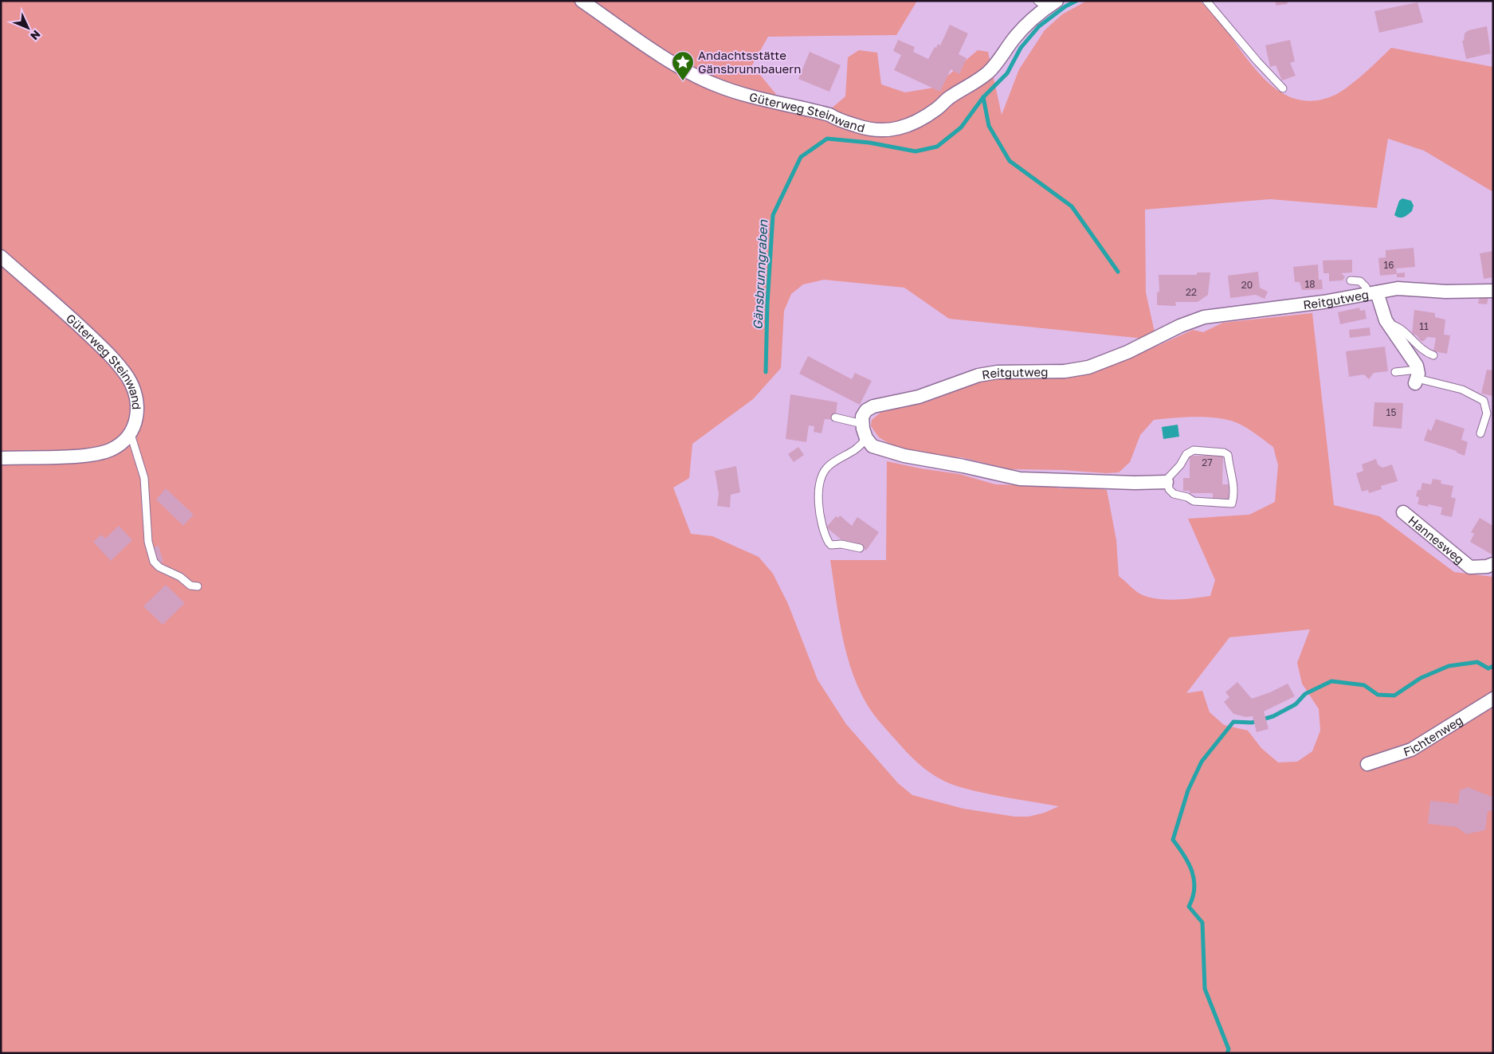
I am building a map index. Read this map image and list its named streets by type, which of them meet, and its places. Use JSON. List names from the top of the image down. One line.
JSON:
{"streets":{"street":["Güterweg Steinwand","Reitgutweg","Hannesweg","Fichtenweg"]},"water":["Gänsbrunngraben"],"places":{"place":["Andachtsstätte Gänsbrunnbauern"]},"house_numbers":["16","18","20","22","11","15","27"],"north":"bottom right"}
